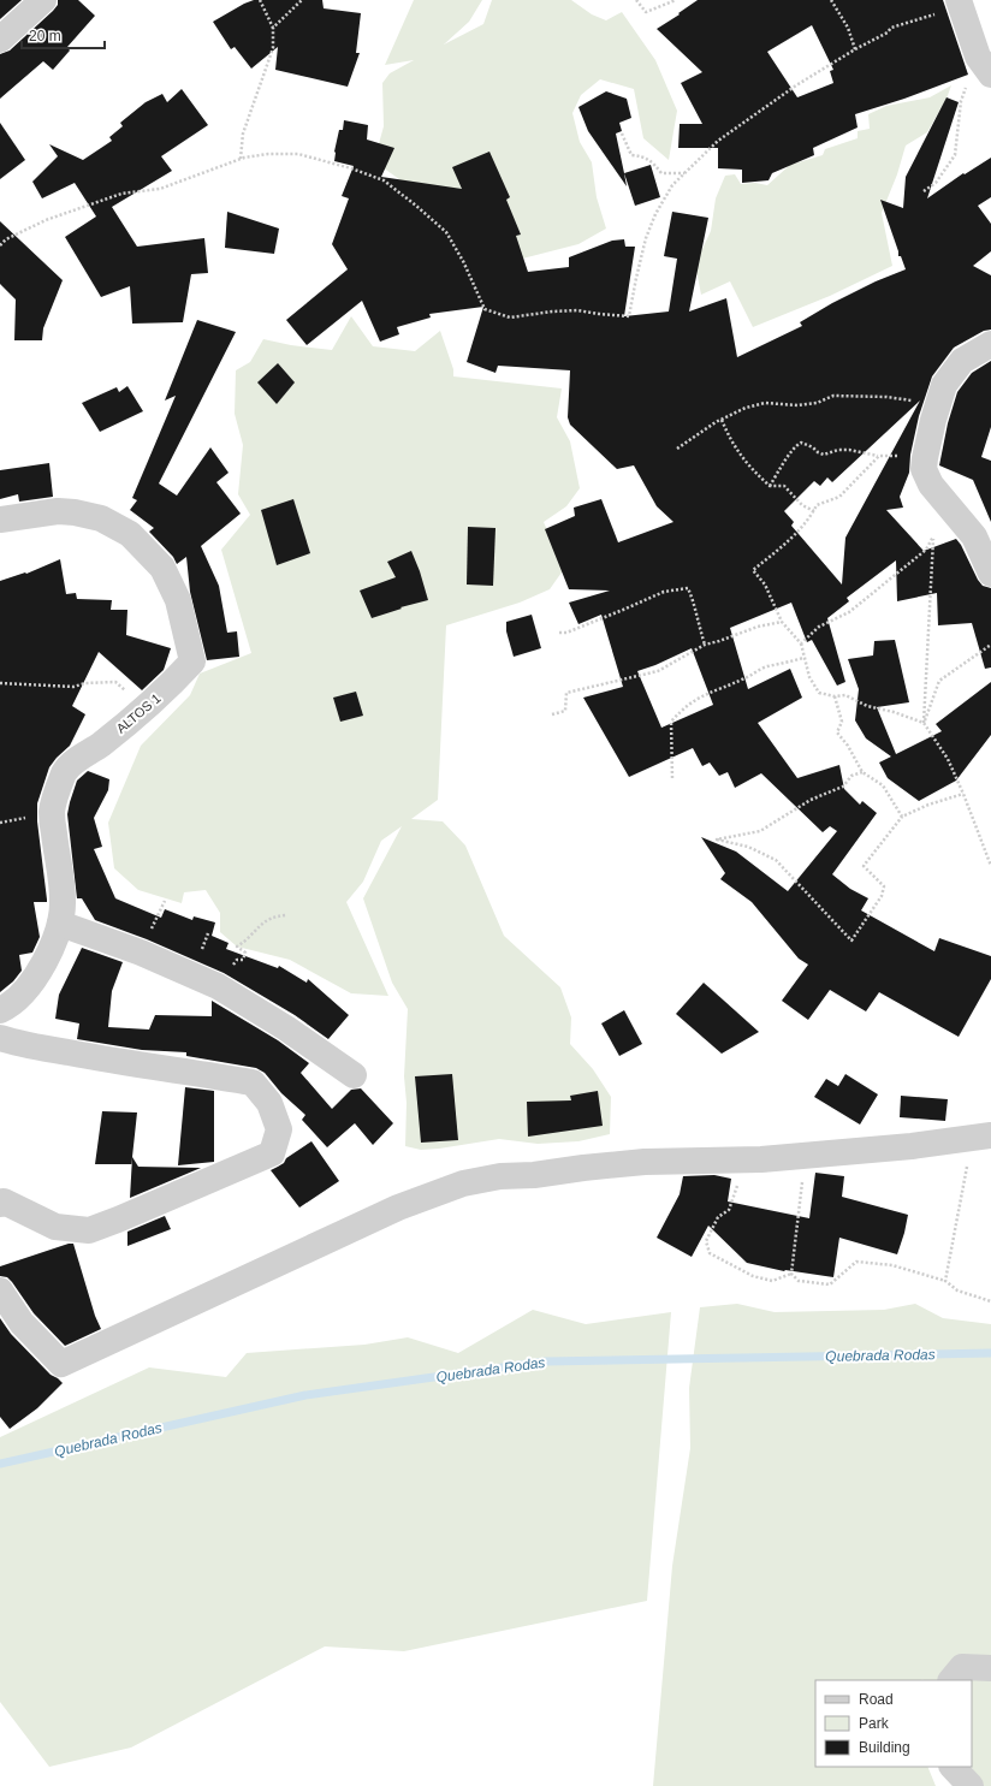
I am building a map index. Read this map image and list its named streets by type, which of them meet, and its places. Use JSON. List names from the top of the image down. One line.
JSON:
{"streets":{"street":["ALTOS 1"]},"water":["Quebrada Rodas"],"legend":["Road","Park","Building"],"scale_bar":"20 m"}
